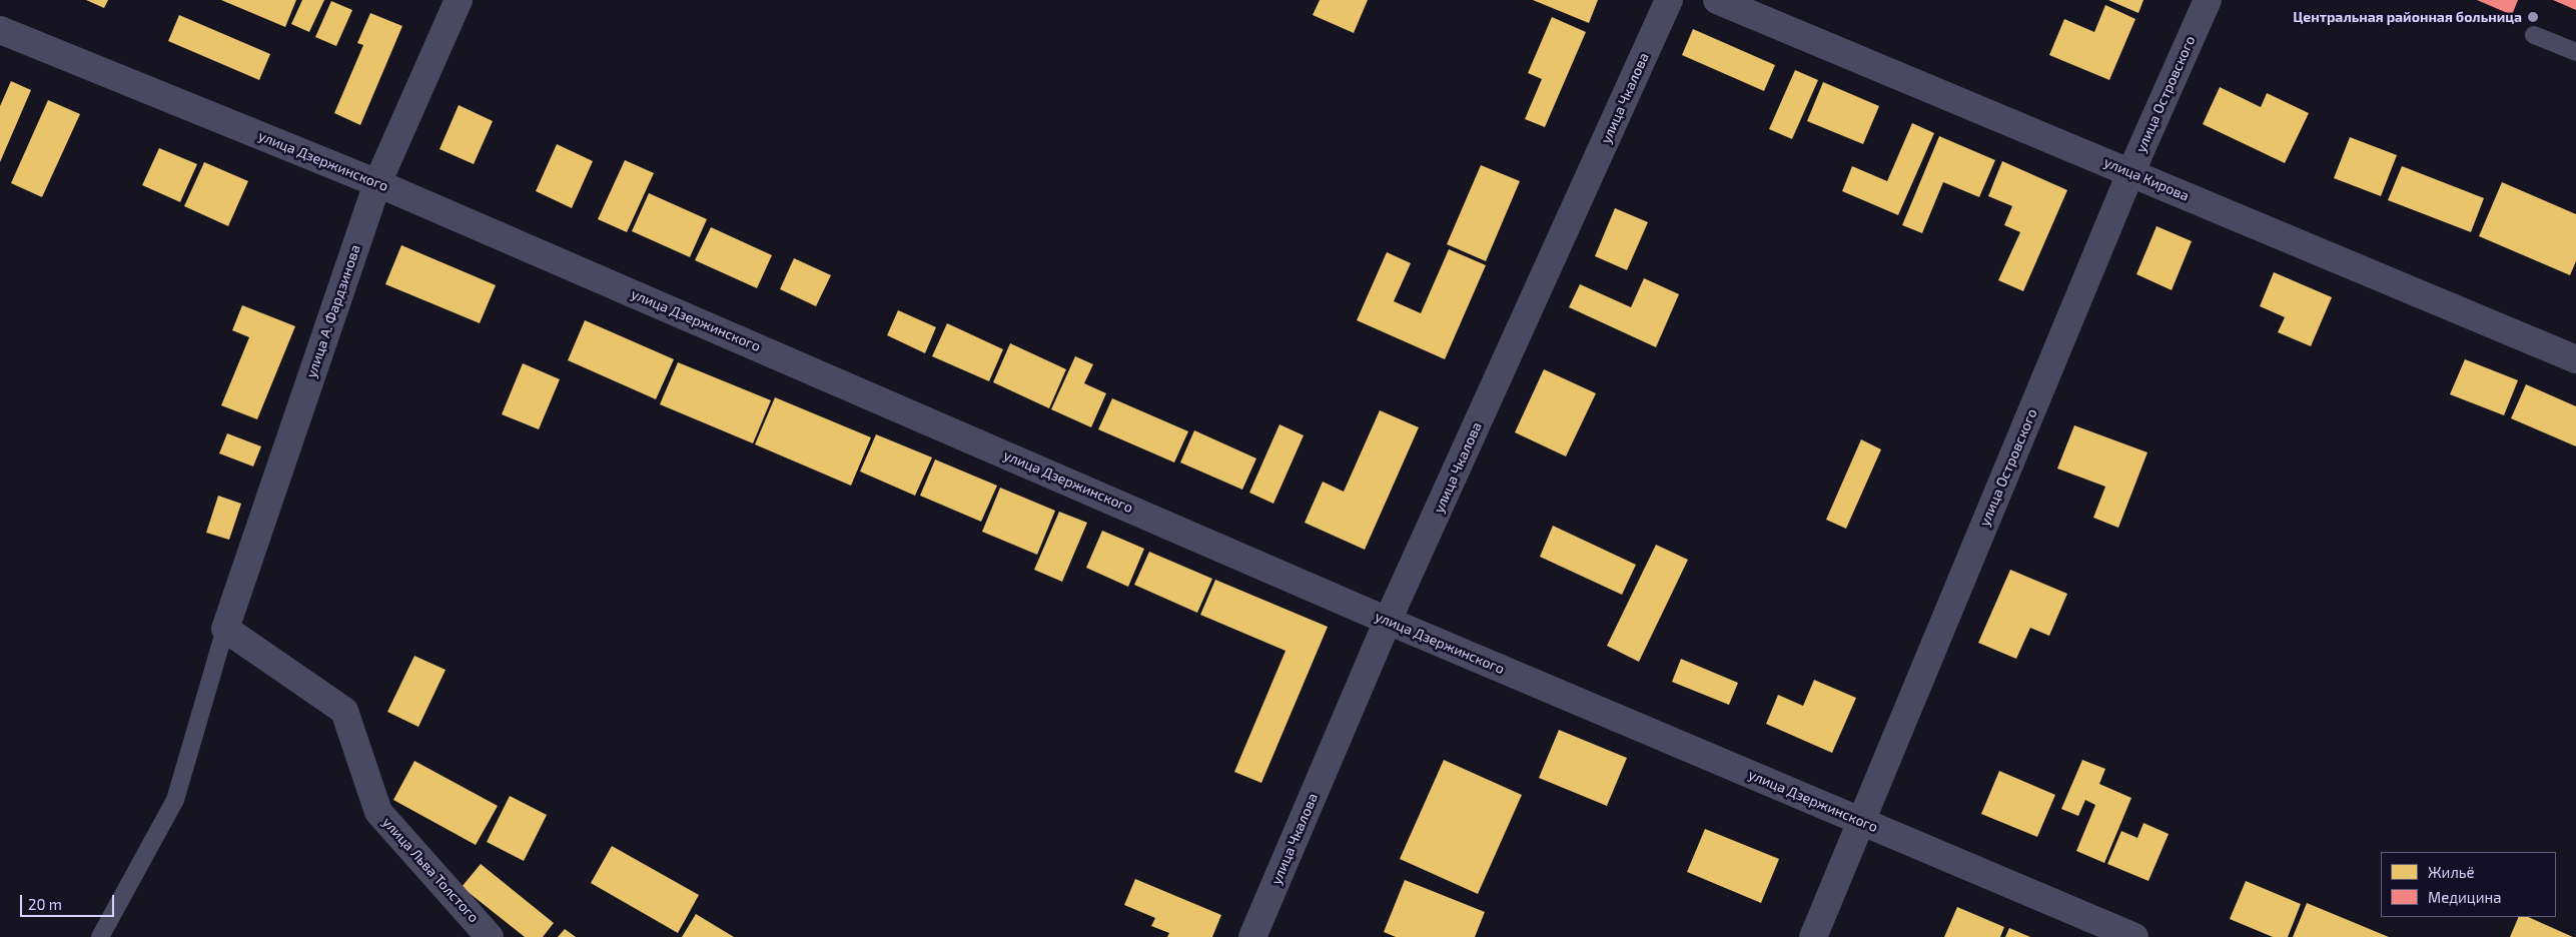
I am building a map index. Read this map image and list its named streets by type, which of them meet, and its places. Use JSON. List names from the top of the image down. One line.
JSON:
{"streets":{"street":["улица Островского","улица Чкалова","улица Дзержинского","улица Кирова","улица А. Фардзинова","улица Льва Толстого"]},"crossings":[["улица Островского","улица Дзержинского"],["улица Островского","улица Кирова"],["улица Чкалова","улица Дзержинского"],["улица Дзержинского","улица А. Фардзинова"],["улица А. Фардзинова","улица Льва Толстого"]],"places":["Центральная районная больница"],"legend":["Жильё","Медицина"],"scale_bar":"20 m"}
